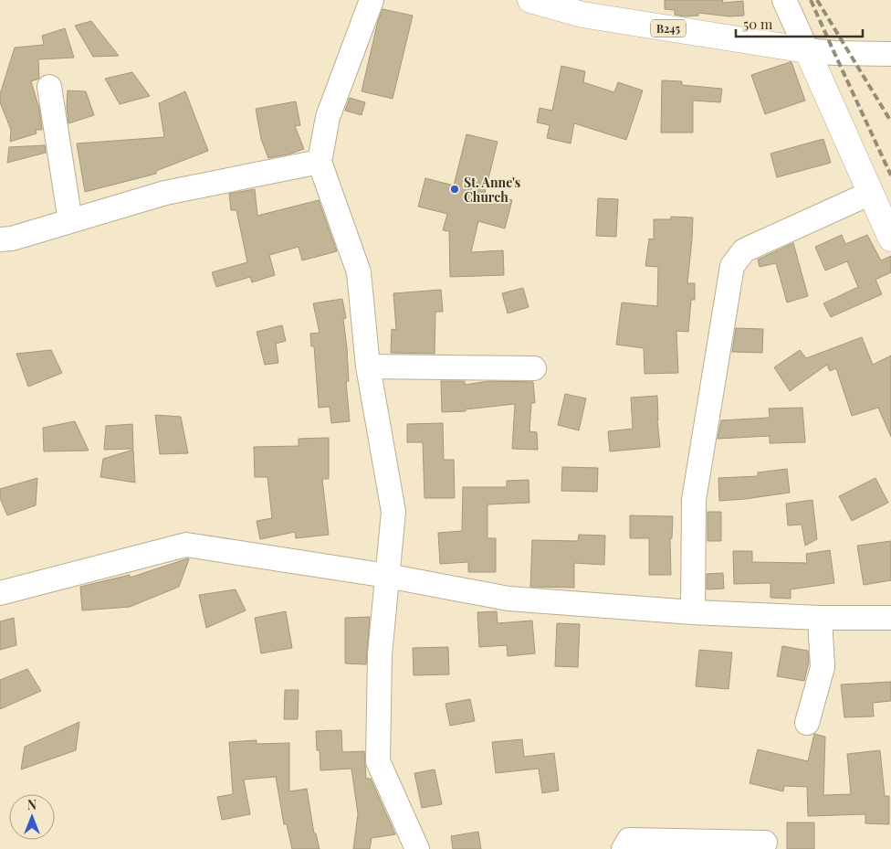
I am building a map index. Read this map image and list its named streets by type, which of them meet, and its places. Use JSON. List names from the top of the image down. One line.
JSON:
{"streets":{"main road":["B245"]},"places":["St. Anne's Church"],"scale_bar":"50 m","north":"top"}
